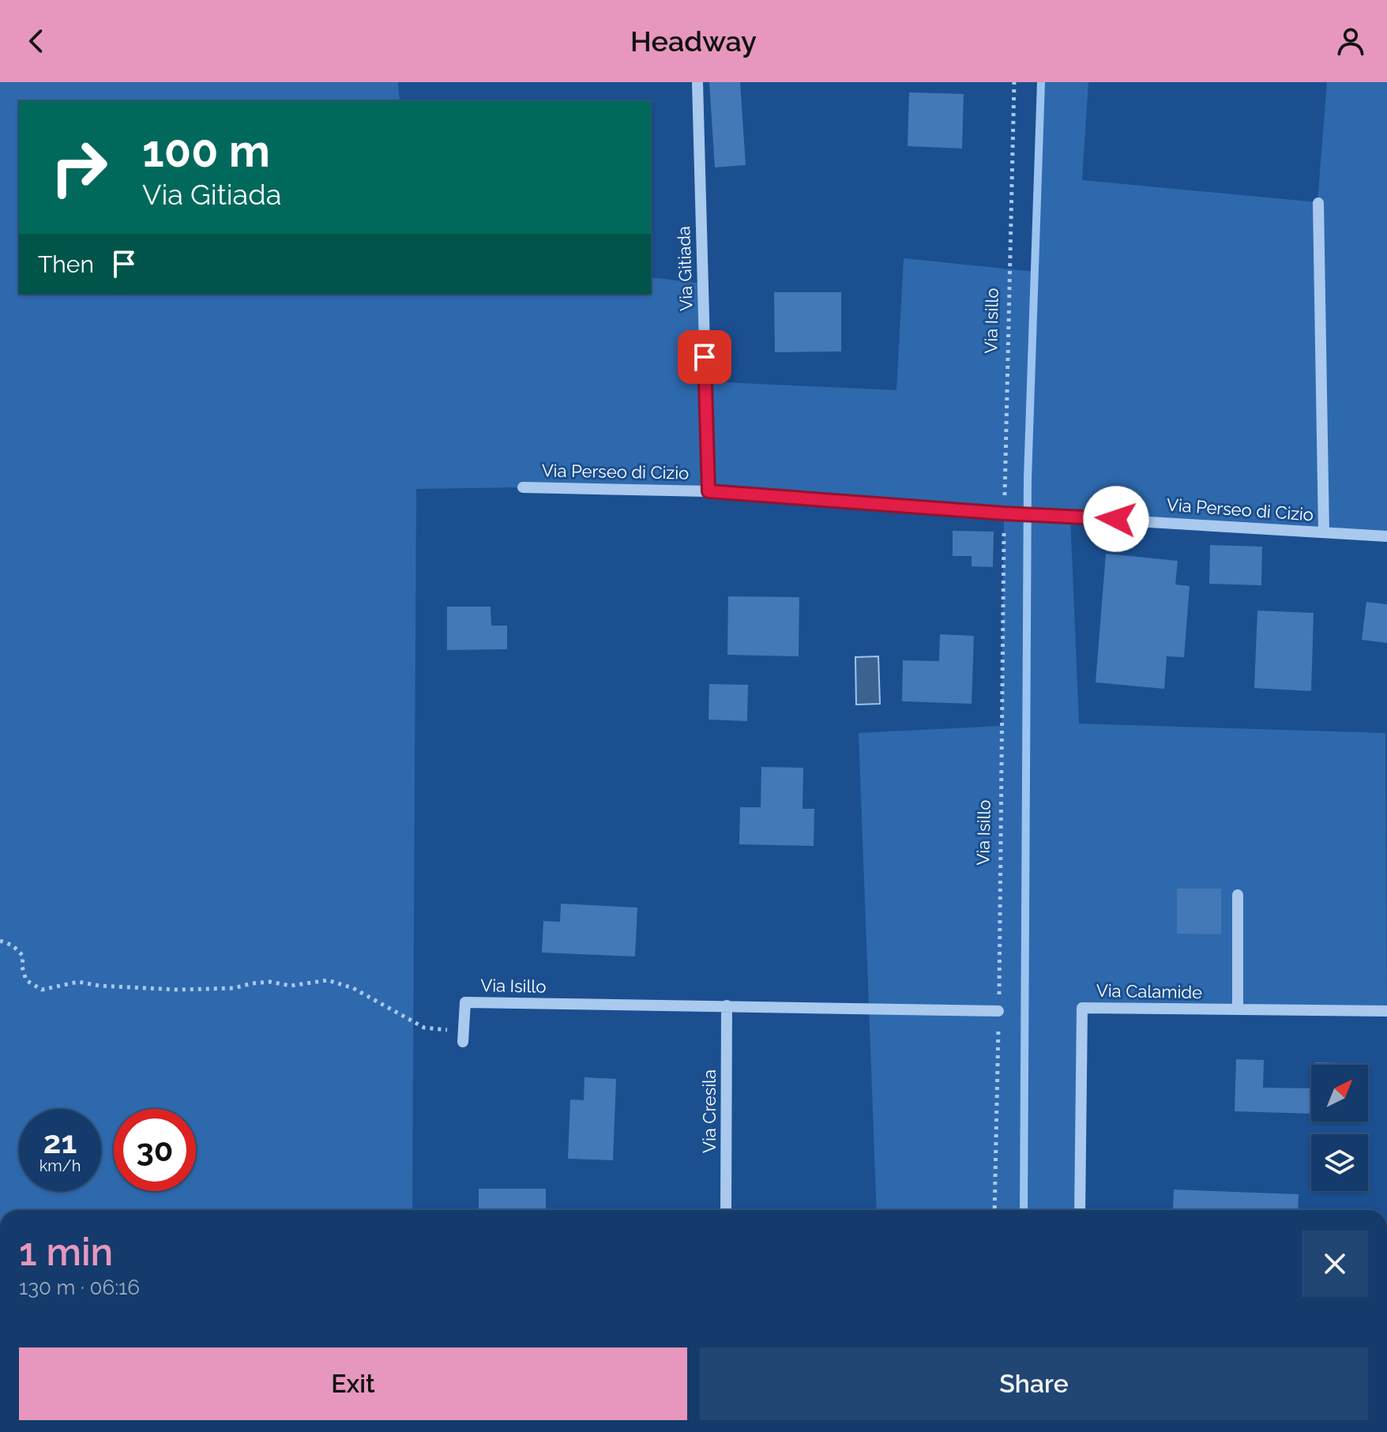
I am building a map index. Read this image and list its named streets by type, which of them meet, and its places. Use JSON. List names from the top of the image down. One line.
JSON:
{"streets":{"street":["Via Gitiada","Via Isillo","Via Perseo di Cizio","Via Calamide","Via Cresila"]},"crossings":[["Via Gitiada","Via Perseo di Cizio"],["Via Isillo","Via Perseo di Cizio"],["Via Isillo","Via Cresila"]],"north":"top right","page":{"header":"Headway","turn":["100 m","Via Gitiada"],"then":"Then","speed":"21 km/h","limit":"30","heading":["1 min","130 m · 06:16"],"buttons":["Exit","Share"]}}
